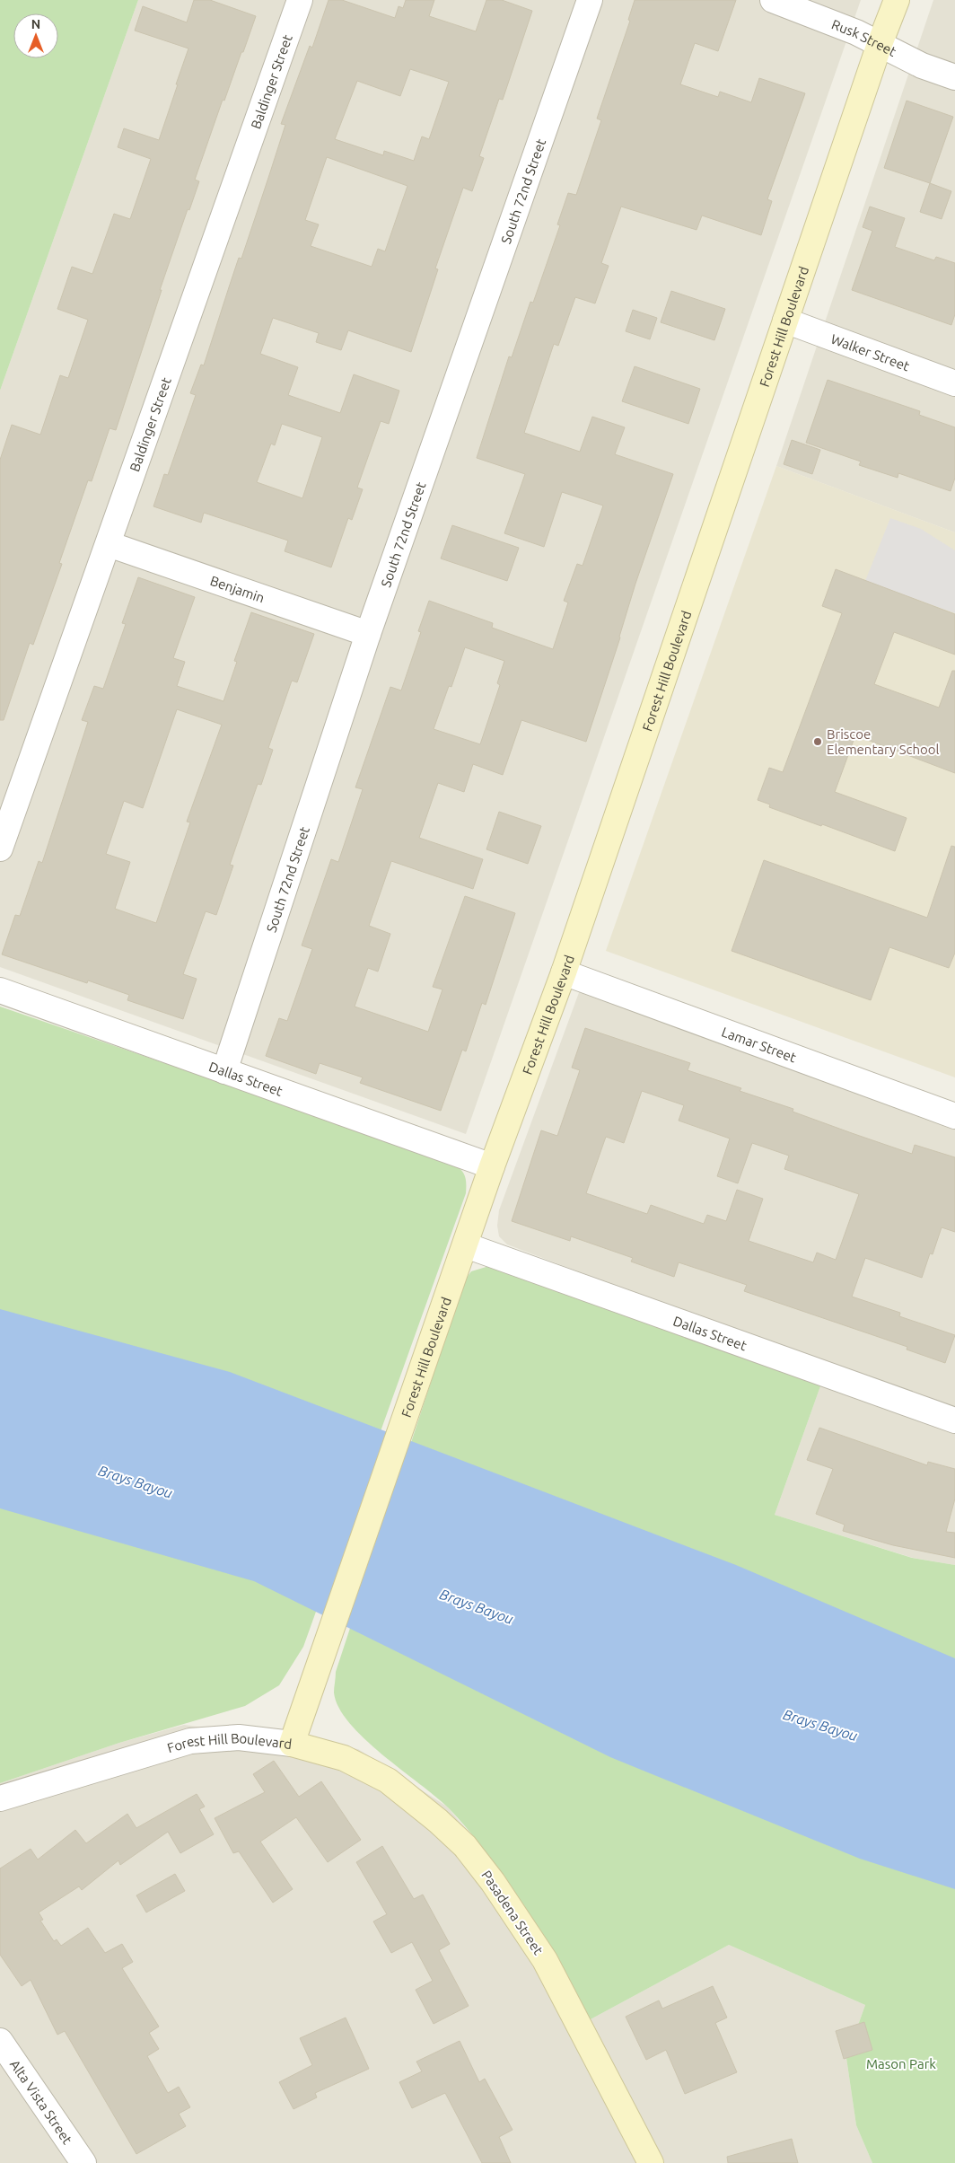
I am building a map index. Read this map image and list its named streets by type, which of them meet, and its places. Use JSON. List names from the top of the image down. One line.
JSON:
{"streets":{"street":["Rusk Street","Baldinger Street","South 72nd Street","Forest Hill Boulevard","Walker Street","Benjamin","Lamar Street","Dallas Street","Pasadena Street","Alta Vista Street"]},"crossings":[["Rusk Street","Forest Hill Boulevard"],["Baldinger Street","Benjamin"],["South 72nd Street","Benjamin"],["South 72nd Street","Dallas Street"],["Forest Hill Boulevard","Walker Street"],["Forest Hill Boulevard","Lamar Street"],["Forest Hill Boulevard","Dallas Street"],["Forest Hill Boulevard","Pasadena Street"]],"water":["Brays Bayou"],"parks":["Mason Park"],"places":["Briscoe Elementary School"],"north":"top"}
